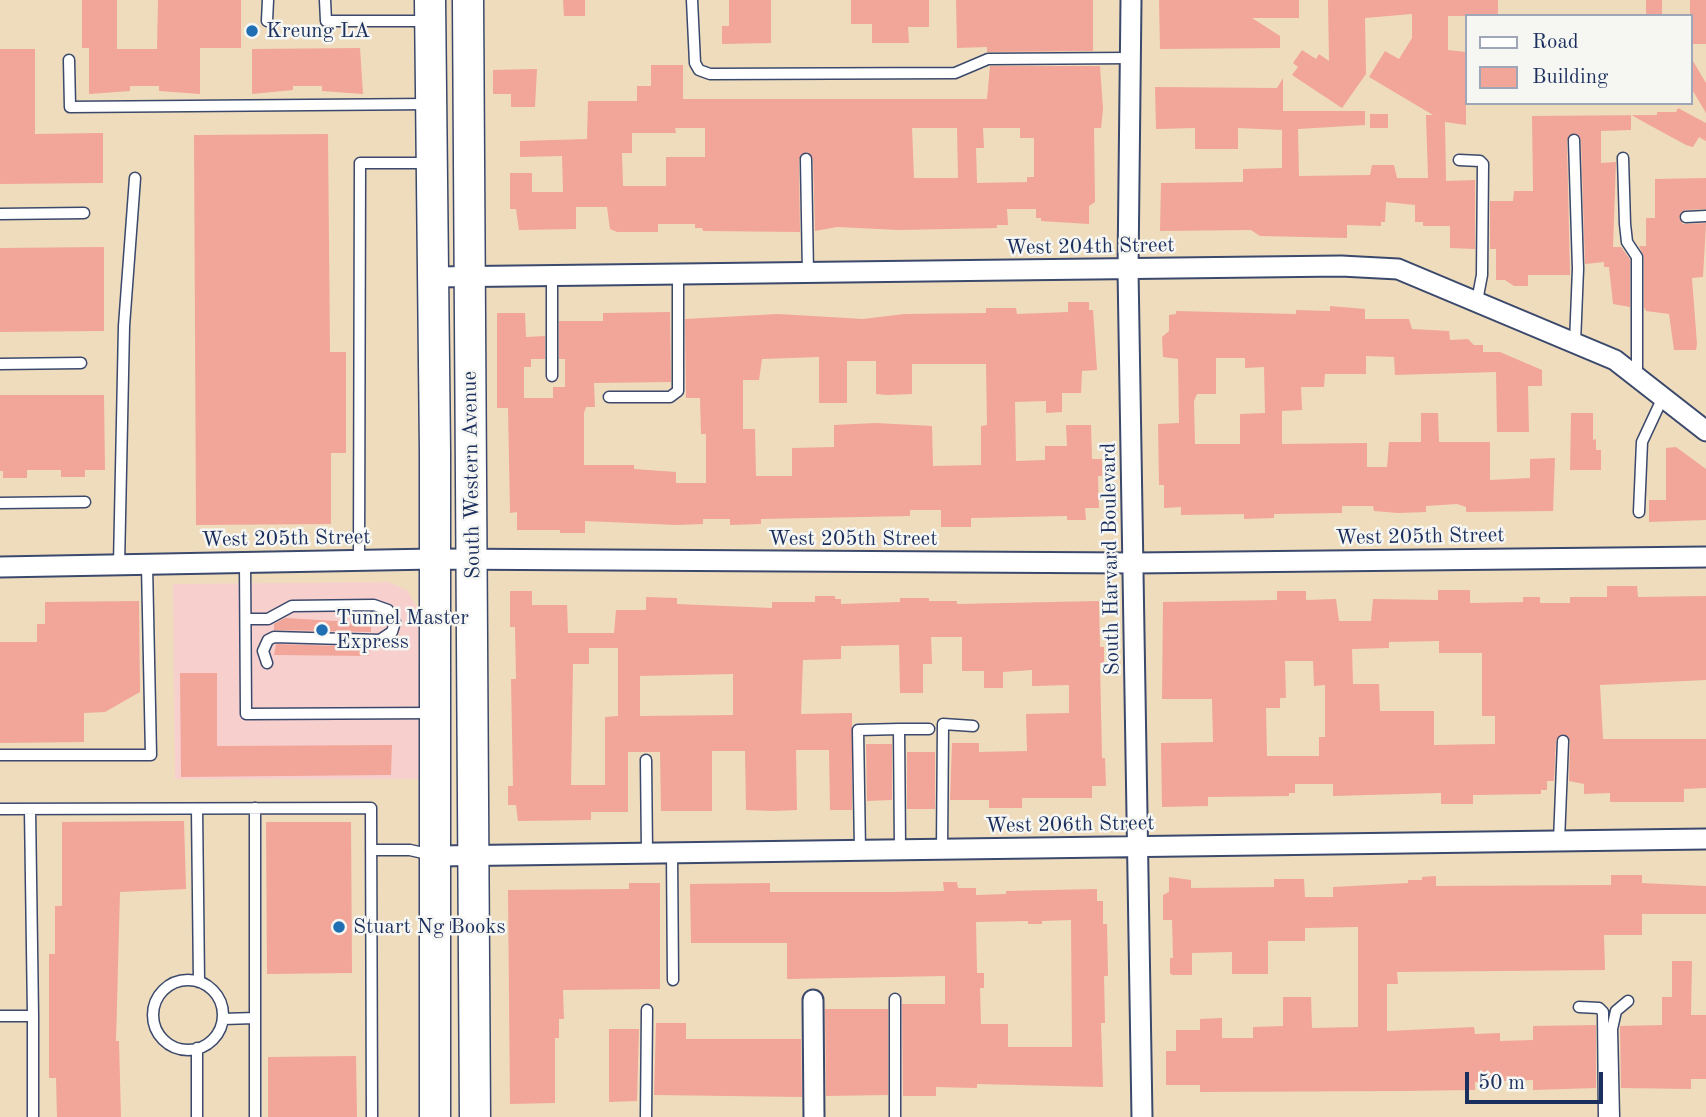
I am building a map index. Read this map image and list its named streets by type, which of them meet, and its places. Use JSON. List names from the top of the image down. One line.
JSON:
{"streets":{"main road":["South Western Avenue"],"street":["West 204th Street","West 205th Street","South Harvard Boulevard","West 206th Street"]},"crossings":[["West 204th Street","South Western Avenue"],["West 204th Street","South Harvard Boulevard"],["South Western Avenue","West 205th Street"],["South Western Avenue","West 206th Street"],["West 205th Street","South Harvard Boulevard"],["South Harvard Boulevard","West 206th Street"]],"places":["Kreung LA","Tunnel Master Express","Stuart Ng Books"],"legend":["Road","Building"],"scale_bar":"50 m"}
